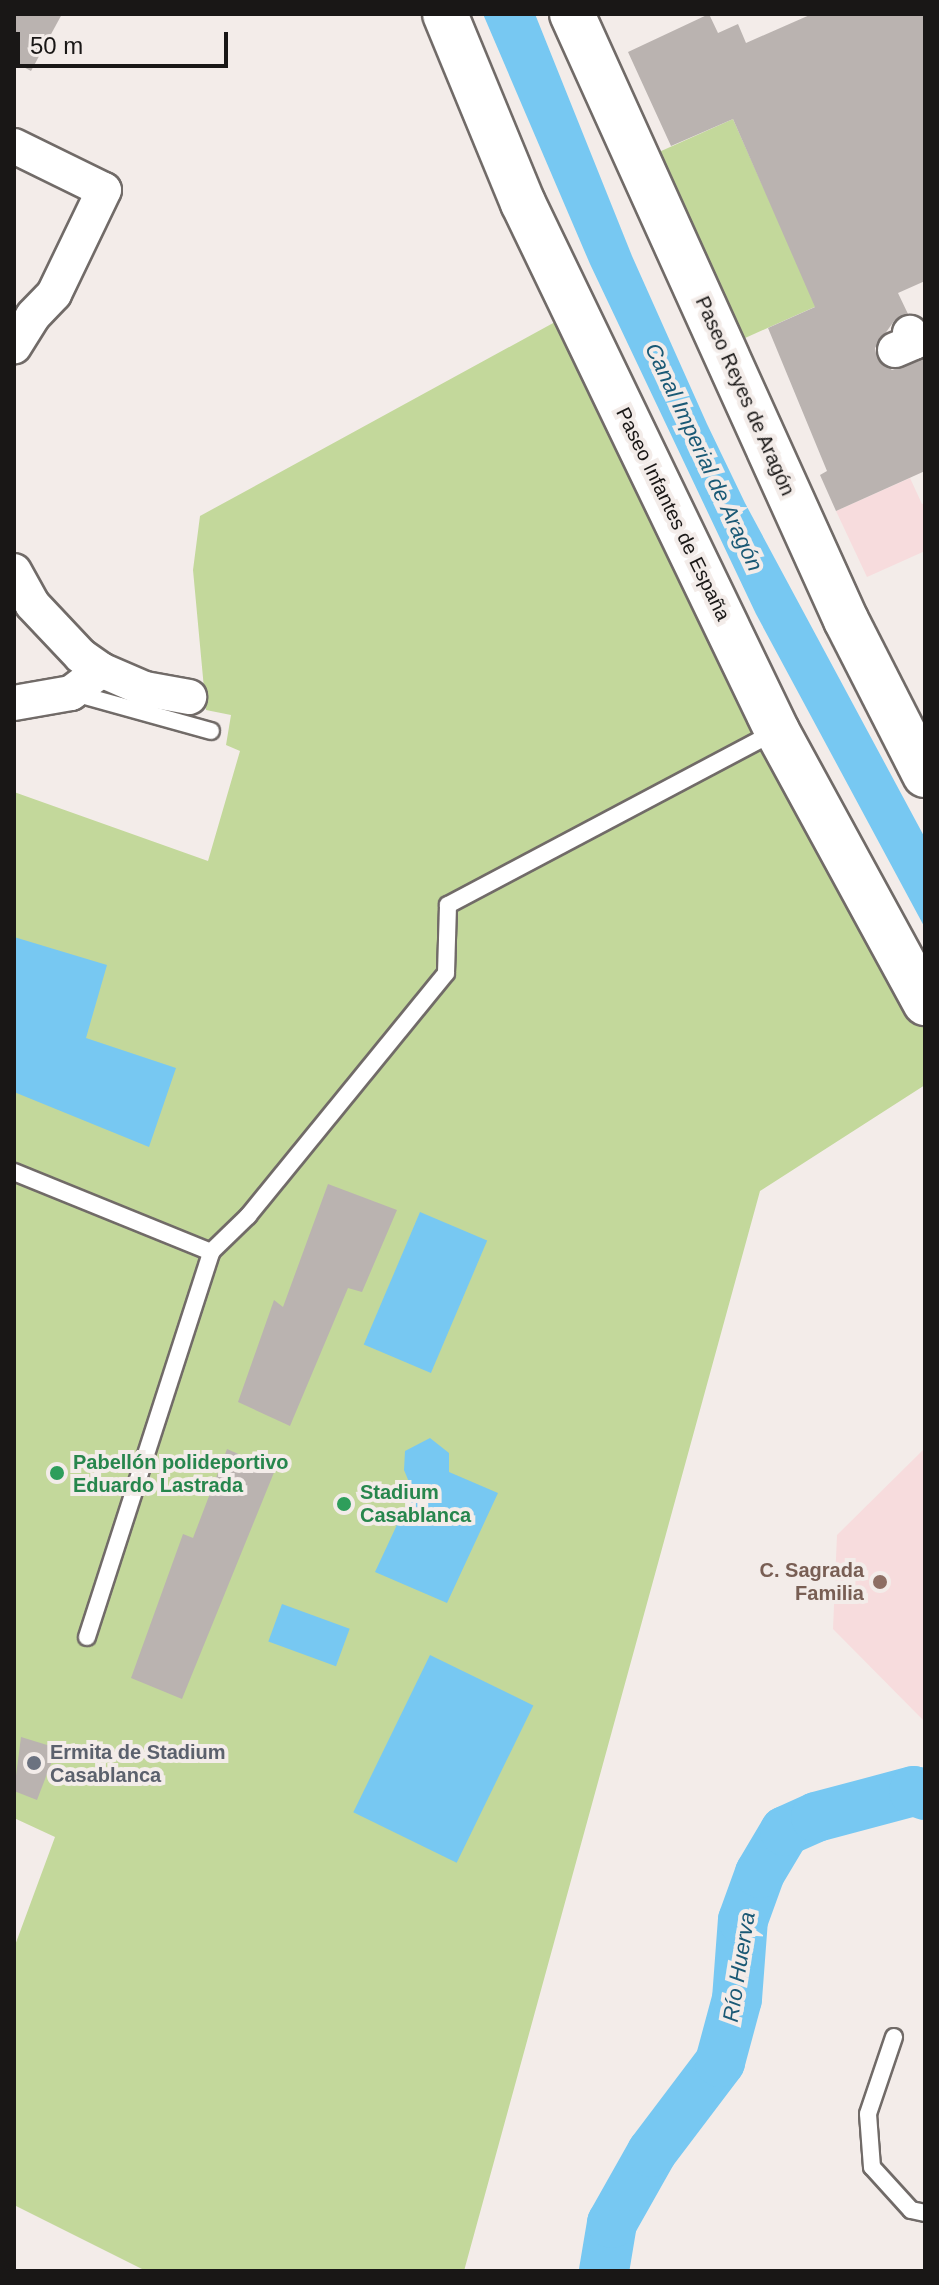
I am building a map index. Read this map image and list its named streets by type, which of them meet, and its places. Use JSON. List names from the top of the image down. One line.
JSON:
{"streets":{"street":["Paseo Reyes de Aragón","Paseo Infantes de España"]},"water":["Canal Imperial de Aragón","Río Huerva"],"places":["Pabellón polideportivo Eduardo Lastrada","Stadium Casablanca","C. Sagrada Familia","Ermita de Stadium Casablanca"],"scale_bar":"50 m"}
